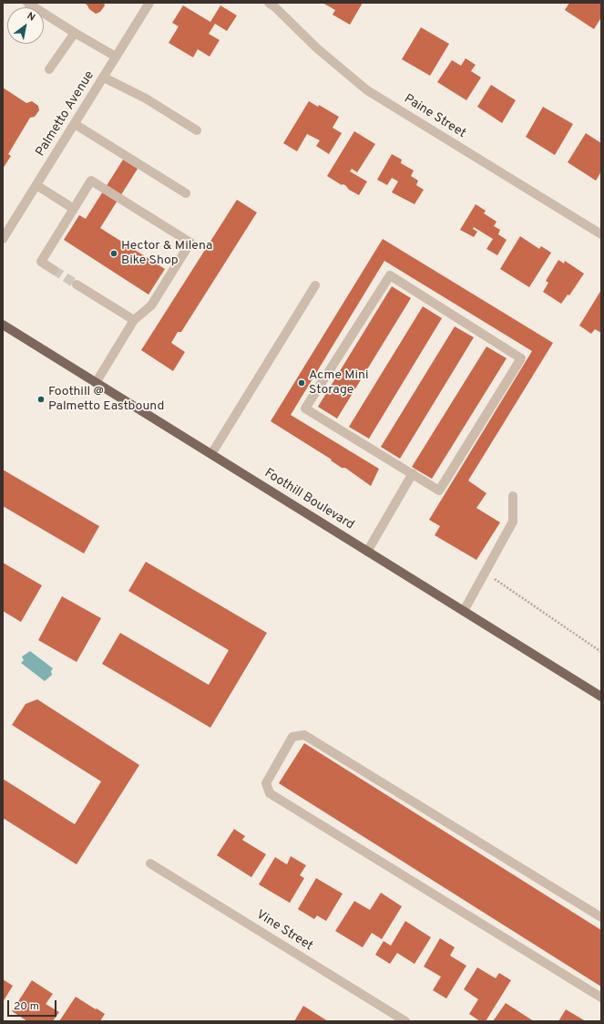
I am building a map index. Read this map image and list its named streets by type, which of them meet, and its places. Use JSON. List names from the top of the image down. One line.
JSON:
{"streets":{"main road":["Foothill Boulevard"],"street":["Palmetto Avenue","Paine Street","Vine Street"]},"places":["Hector & Milena Bike Shop","Acme Mini Storage","Foothill @ Palmetto Eastbound"],"scale_bar":"20 m","north":"top right"}
